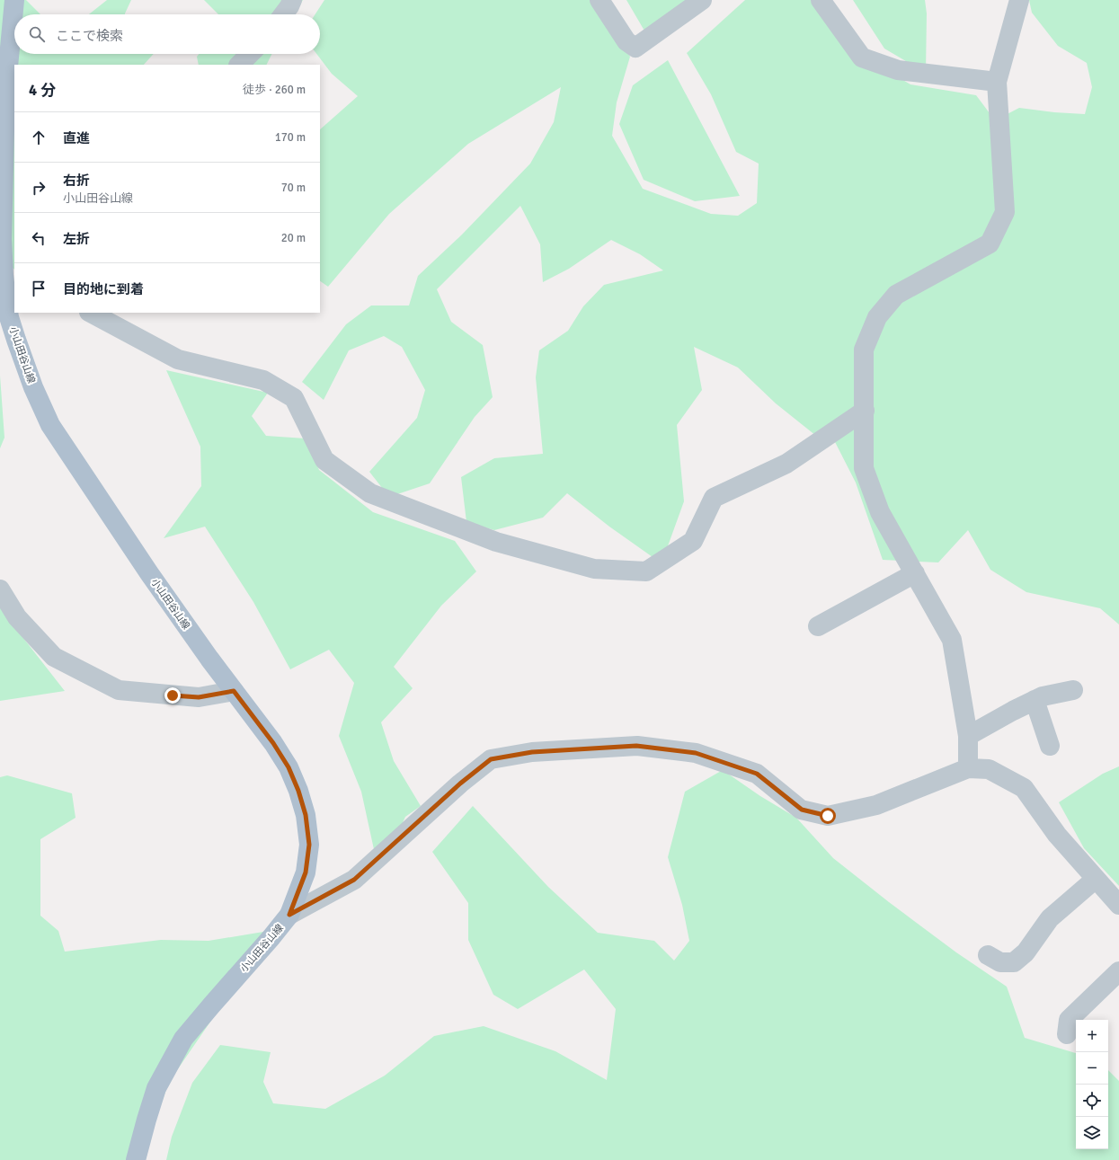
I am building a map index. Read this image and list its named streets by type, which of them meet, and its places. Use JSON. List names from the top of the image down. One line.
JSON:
{"streets":{"main road":["小山田谷山線"]},"page":{"search":"ここで検索","heading":["4 分","徒歩 · 260 m"],"list":[["直進","170 m"],["右折","小山田谷山線","70 m"],["左折","20 m"],"目的地に到着"],"map_buttons":["+","−"]}}
